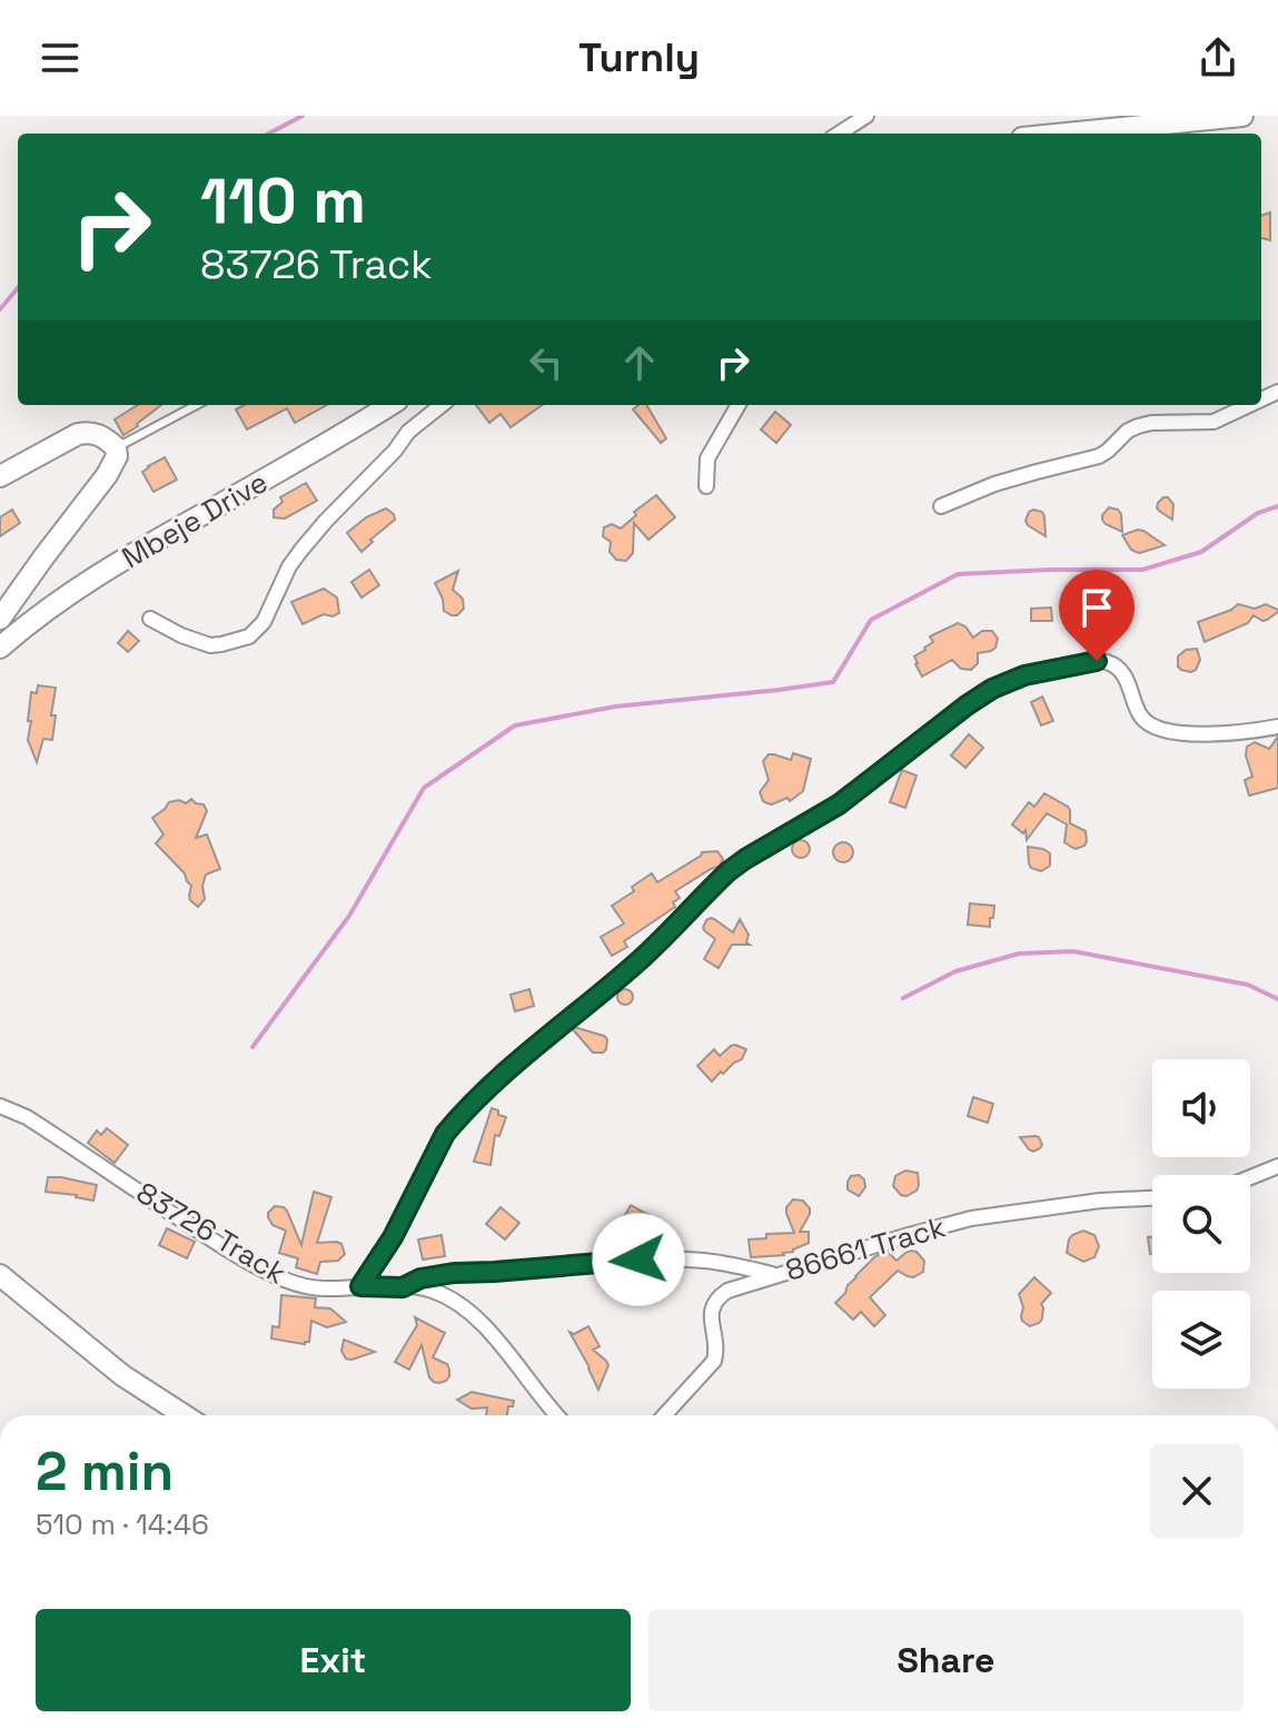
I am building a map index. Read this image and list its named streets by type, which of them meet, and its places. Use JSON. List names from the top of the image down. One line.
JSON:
{"streets":{"street":["Mbeje Drive","83726 Track","86661 Track"]},"page":{"header":"Turnly","turn":["110 m","83726 Track"],"heading":["2 min","510 m · 14:46"],"buttons":["Exit","Share"]}}
